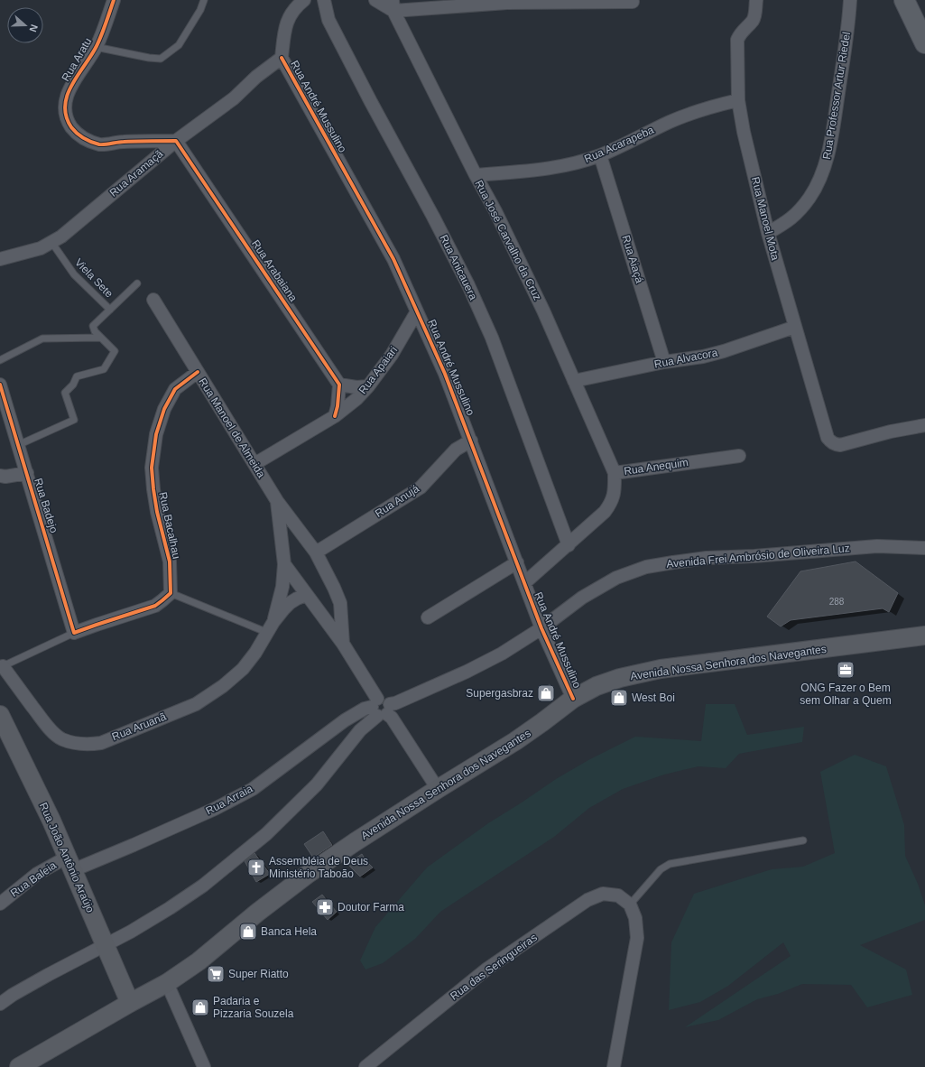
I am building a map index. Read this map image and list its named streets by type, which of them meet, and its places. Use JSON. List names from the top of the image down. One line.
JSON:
{"streets":{"main road":["Avenida Nossa Senhora dos Navegantes","Rua João Antônio Araújo"],"street":["Rua Aratu","Rua Professor Artur Riedel","Rua André Mussulino","Rua Acarapeba","Rua Aramaçã","Rua Manoel Mota","Rua José Carvalho da Cruz","Rua Aiaçá","Rua Anicauera","Rua Arabaiana","Rua Alvacora","Rua Apaiari","Rua Manoel de Almeida","Rua Anequim","Rua Anujá","Rua Badejo","Rua Bacalhau","Avenida Frei Ambrósio de Oliveira Luz","Rua Aruanã","Rua Arraia","Rua Baleia","Rua das Seringueiras"],"lane":["Viela Sete"]},"crossings":[["Rua Aratu","Rua Aramaçã"],["Rua Aratu","Rua Arabaiana"],["Rua Professor Artur Riedel","Rua Manoel Mota"],["Rua André Mussulino","Rua Aramaçã"],["Rua André Mussulino","Rua Apaiari"],["Rua André Mussulino","Rua Anequim"],["Rua André Mussulino","Rua Anujá"],["Rua André Mussulino","Avenida Frei Ambrósio de Oliveira Luz"],["Rua André Mussulino","Avenida Nossa Senhora dos Navegantes"],["Rua Acarapeba","Rua Manoel Mota"],["Rua Acarapeba","Rua José Carvalho da Cruz"],["Rua Acarapeba","Rua Aiaçá"],["Rua Aramaçã","Rua Arabaiana"],["Rua Aramaçã","Viela Sete"],["Rua Manoel Mota","Rua Alvacora"],["Rua José Carvalho da Cruz","Rua Alvacora"],["Rua José Carvalho da Cruz","Rua Anequim"],["Rua Aiaçá","Rua Alvacora"],["Rua Anicauera","Rua Anequim"],["Rua Apaiari","Rua Manoel de Almeida"],["Rua Manoel de Almeida","Rua Anujá"],["Rua Manoel de Almeida","Rua Bacalhau"],["Rua Manoel de Almeida","Avenida Frei Ambrósio de Oliveira Luz"],["Rua Manoel de Almeida","Avenida Nossa Senhora dos Navegantes"],["Rua Manoel de Almeida","Rua Aruanã"],["Rua Manoel de Almeida","Rua Arraia"],["Avenida Frei Ambrósio de Oliveira Luz","Rua Arraia"],["Avenida Frei Ambrósio de Oliveira Luz","Rua João Antônio Araújo"],["Avenida Nossa Senhora dos Navegantes","Rua João Antônio Araújo"],["Rua Arraia","Rua João Antônio Araújo"],["Rua Arraia","Rua Baleia"],["Rua João Antônio Araújo","Rua Baleia"]],"places":{"office":["ONG Fazer o Bem sem Olhar a Quem"],"shop":["Supergasbraz","West Boi","Banca Hela","Padaria e Pizzaria Souzela"],"church":["Assembléia de Deus Ministério Taboão"],"pharmacy":["Doutor Farma"],"supermarket":["Super Riatto"]},"house_numbers":["288"],"north":"right"}
